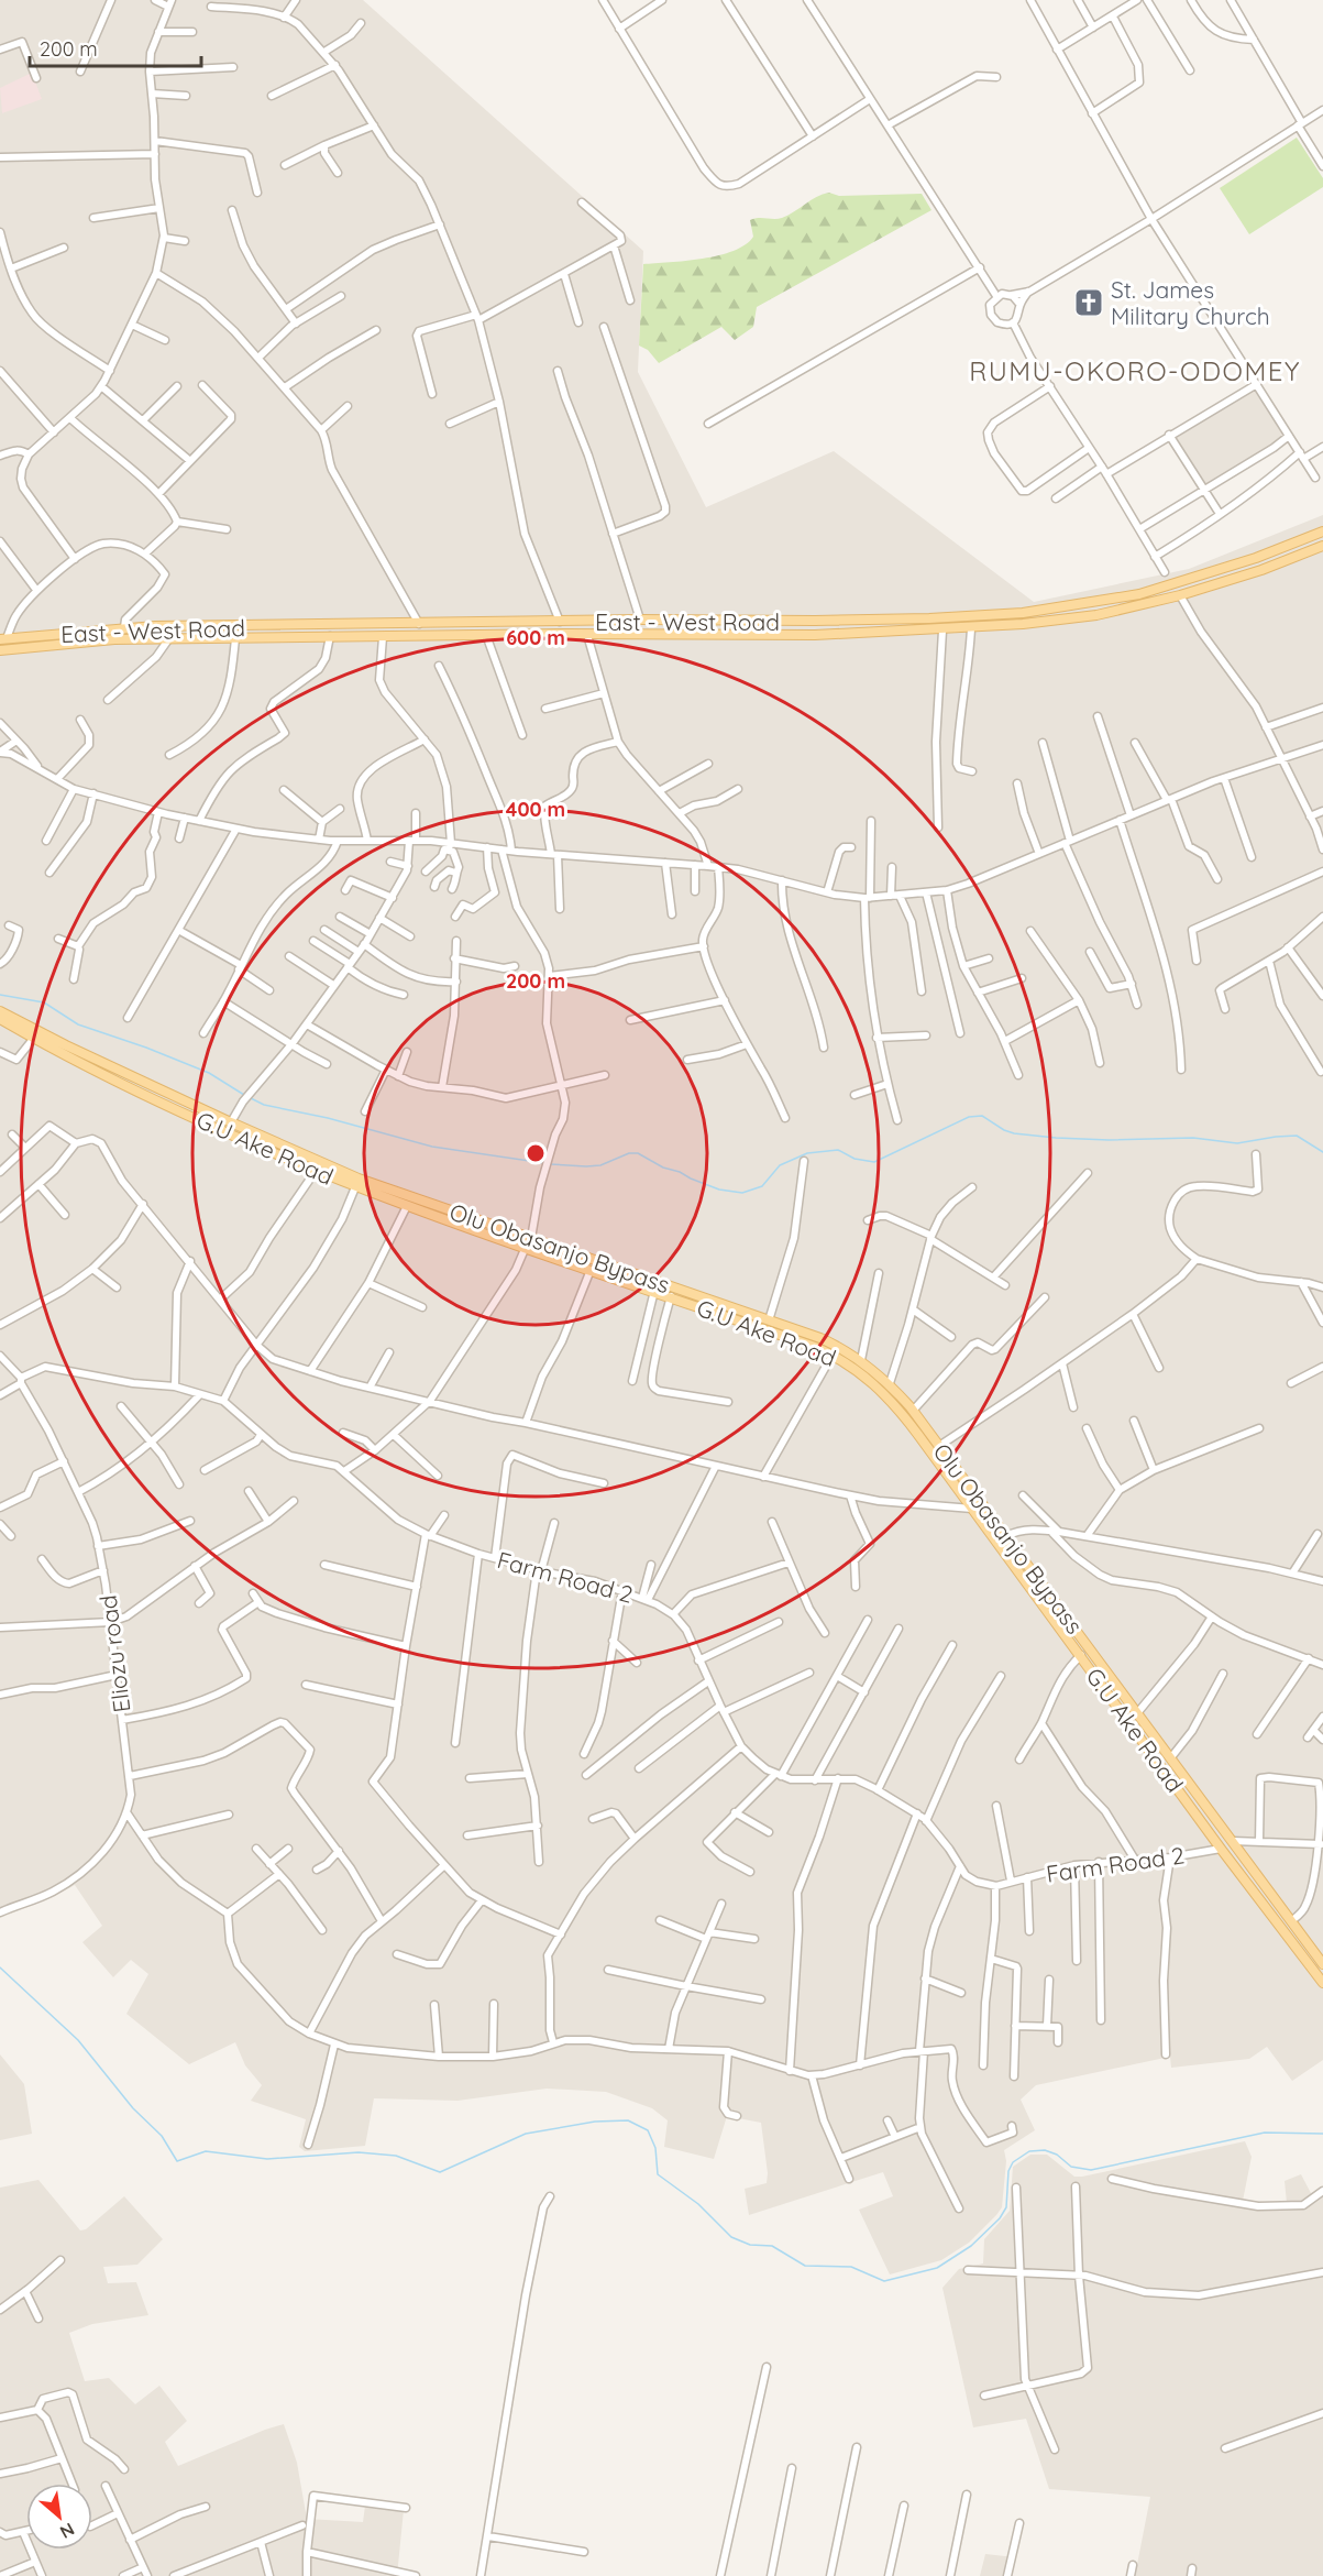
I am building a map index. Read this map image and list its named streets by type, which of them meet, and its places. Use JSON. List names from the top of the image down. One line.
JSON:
{"streets":{"main road":["East - West Road","G.U Ake Road","Olu Obasanjo Bypass"],"street":["Farm Road 2","Eliozu road"]},"crossings":[["G.U Ake Road","Farm Road 2"],["Farm Road 2","Eliozu road"]],"districts":["RUMU-OKORO-ODOMEY"],"places":{"church":["St. James Military Church"]},"scale_bar":"200 m","north":"bottom right","rings":["600 m","400 m","200 m"]}
